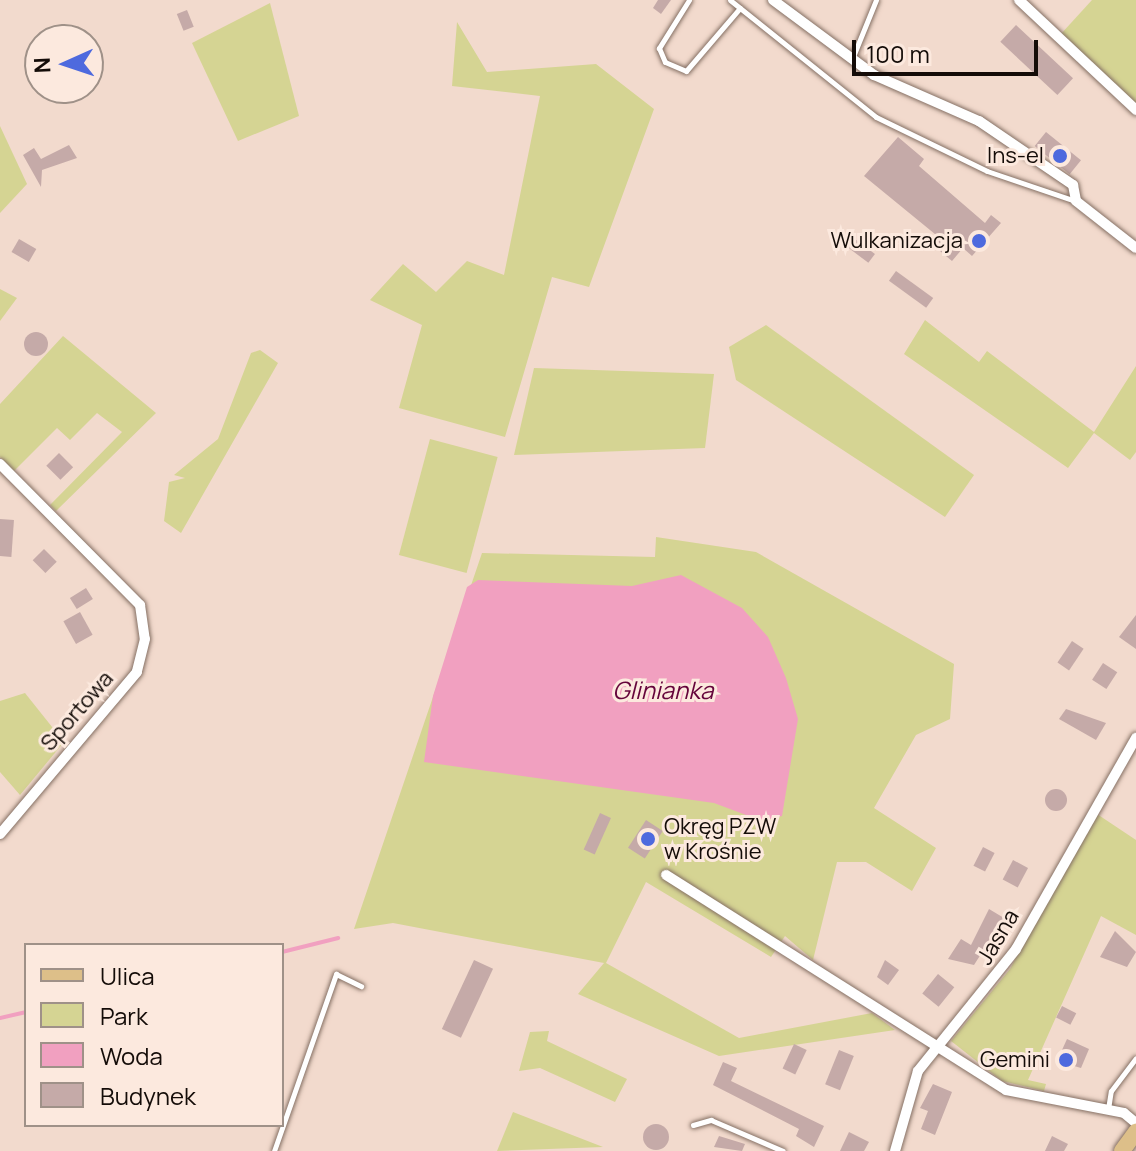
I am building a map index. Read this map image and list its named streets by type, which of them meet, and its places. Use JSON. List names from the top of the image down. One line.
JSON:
{"streets":{"street":["Sportowa","Jasna"]},"water":["Glinianka"],"places":["Ins-el","Wulkanizacja","Okręg PZW w Krośnie","Gemini"],"legend":["Ulica","Park","Woda","Budynek"],"scale_bar":"100 m","north":"left"}
